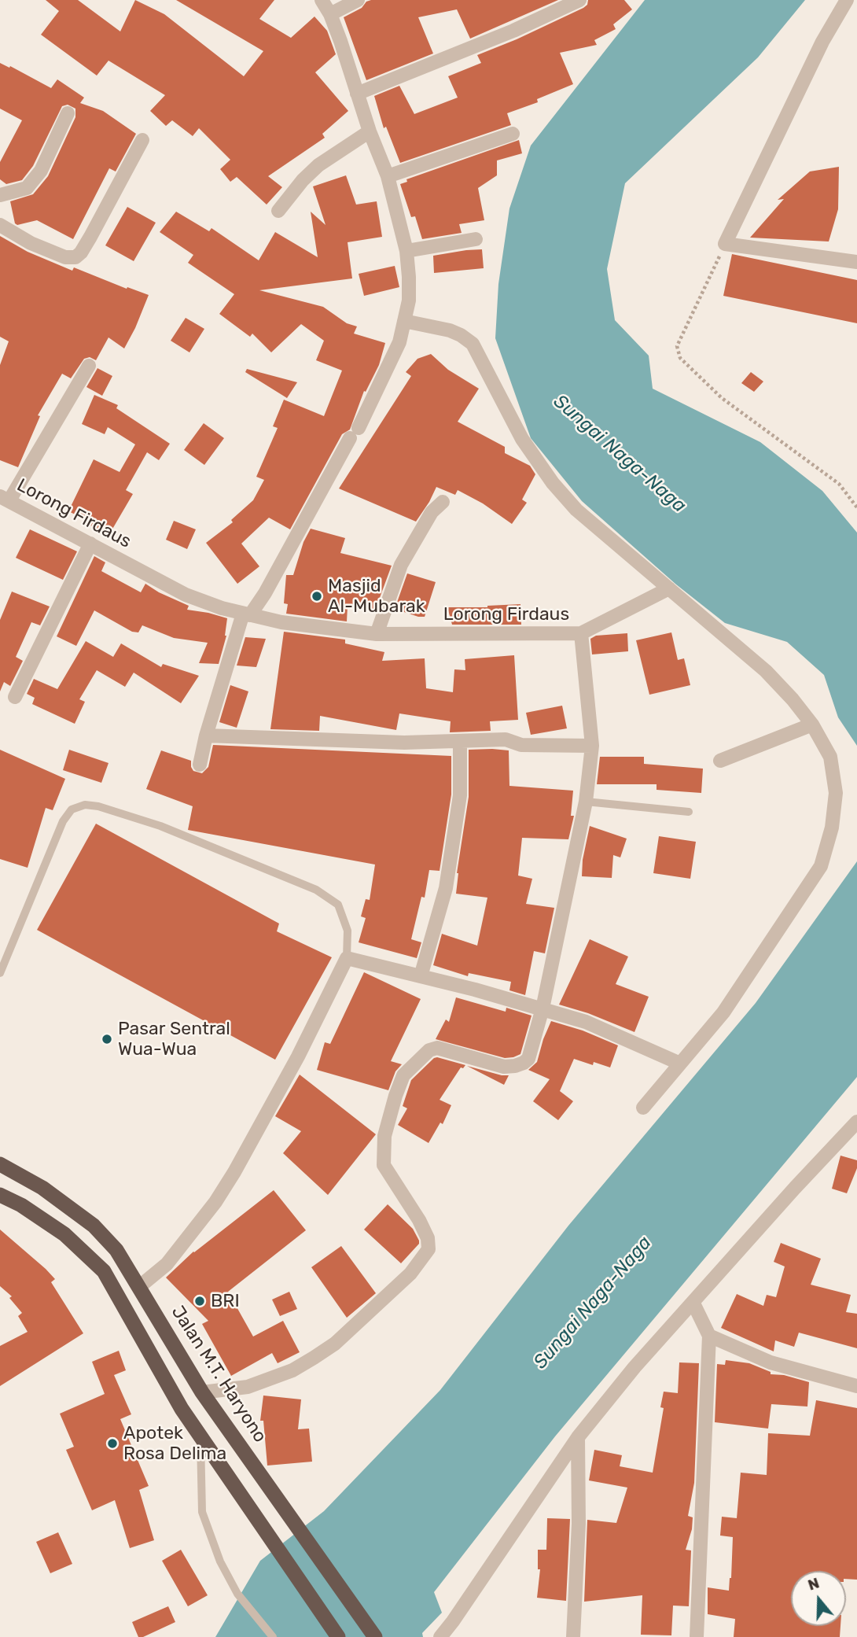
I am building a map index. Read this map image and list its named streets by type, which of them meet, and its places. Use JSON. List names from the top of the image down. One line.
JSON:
{"streets":{"highway":["Jalan M.T. Haryono"],"street":["Lorong Firdaus"]},"water":["Sungai Naga-Naga"],"places":["Masjid Al-Mubarak","Pasar Sentral Wua-Wua","BRI","Apotek Rosa Delima"],"north":"top"}
